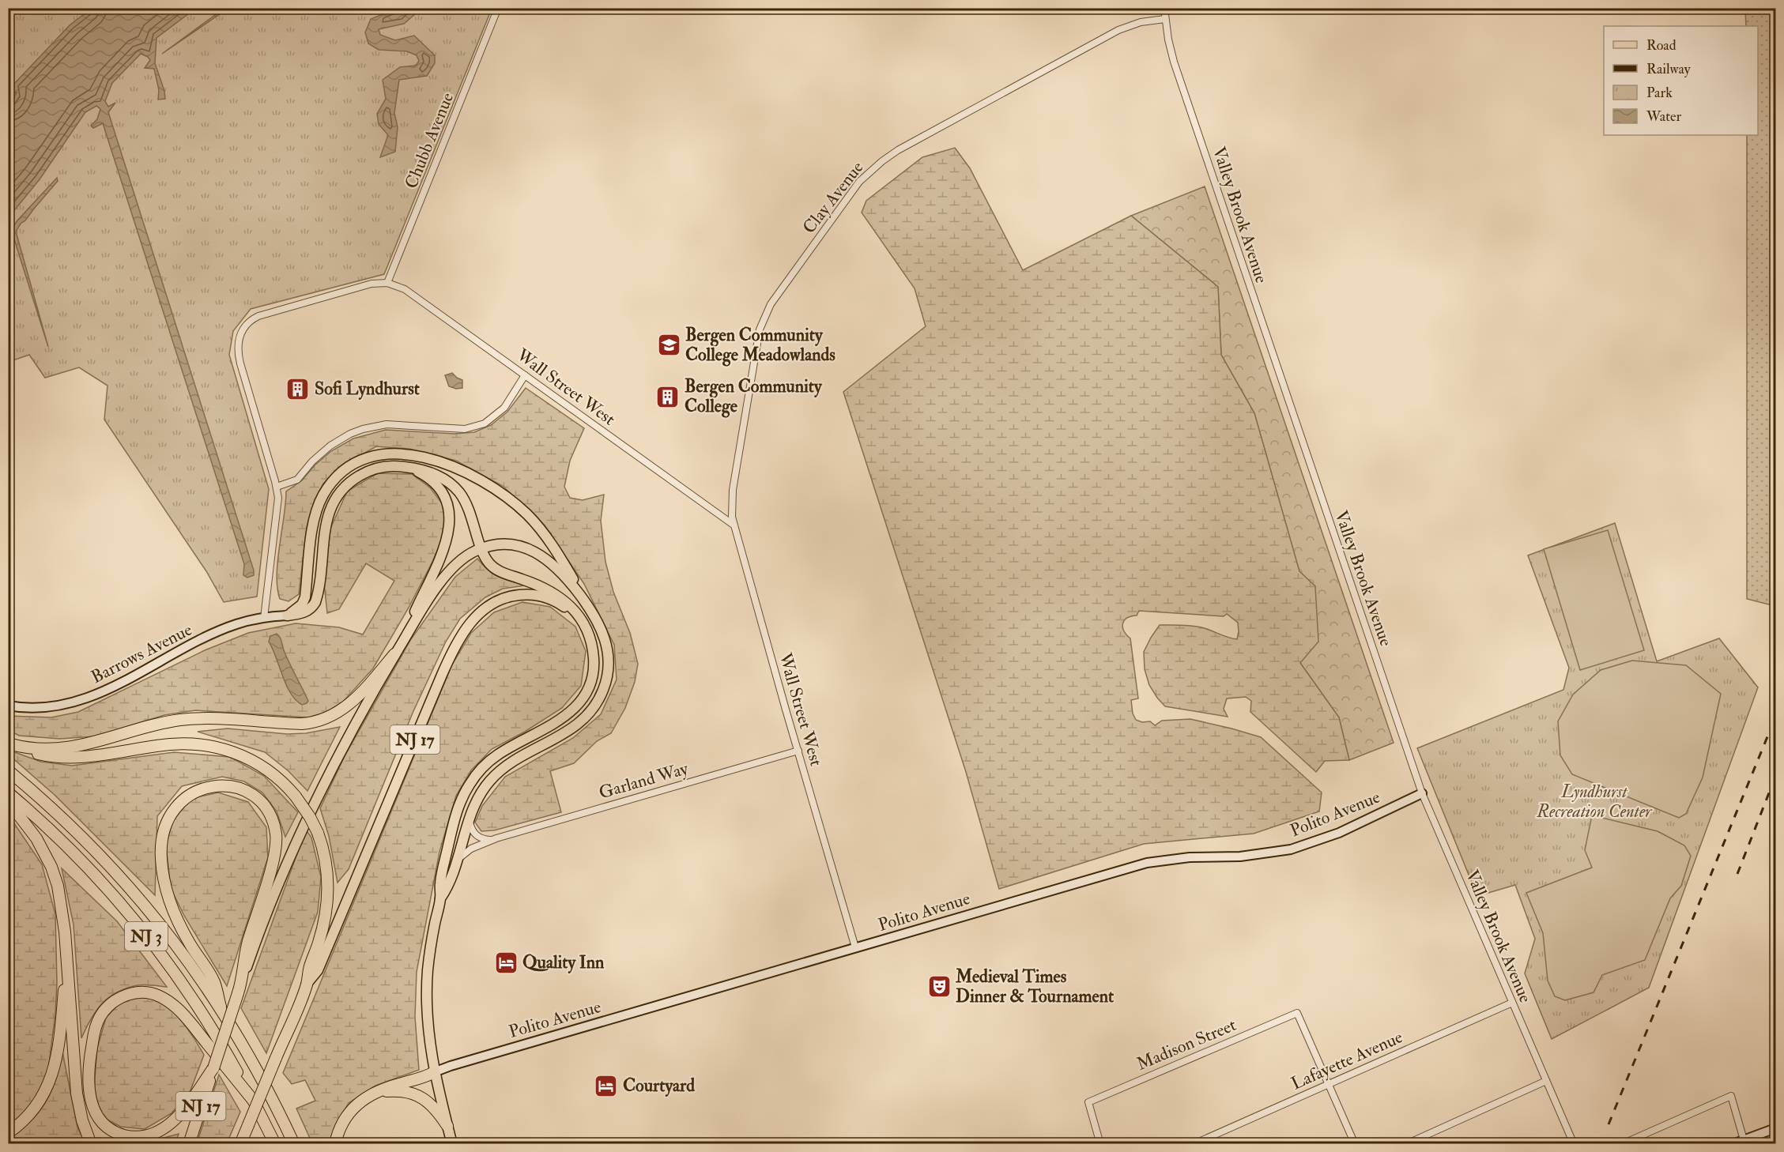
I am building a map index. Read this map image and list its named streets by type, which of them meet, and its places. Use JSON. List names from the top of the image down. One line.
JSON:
{"streets":{"highway":["NJ 17","NJ 3"],"street":["Chubb Avenue","Clay Avenue","Valley Brook Avenue","Wall Street West","Barrows Avenue","Garland Way","Polito Avenue","Madison Street","Lafayette Avenue"]},"crossings":[["Chubb Avenue","Wall Street West"],["Clay Avenue","Valley Brook Avenue"],["Clay Avenue","Wall Street West"],["Valley Brook Avenue","Polito Avenue"],["Valley Brook Avenue","Lafayette Avenue"],["Wall Street West","Garland Way"],["Wall Street West","Polito Avenue"],["NJ 17","Garland Way"],["NJ 17","Polito Avenue"],["Madison Street","Lafayette Avenue"]],"parks":["Lyndhurst Recreation Center"],"places":{"school or university":["Bergen Community College Meadowlands"],"building":["Sofi Lyndhurst","Bergen Community College"],"hotel":["Quality Inn","Courtyard"],"theatre":["Medieval Times Dinner & Tournament"]},"legend":["Road","Railway","Park","Water"]}
